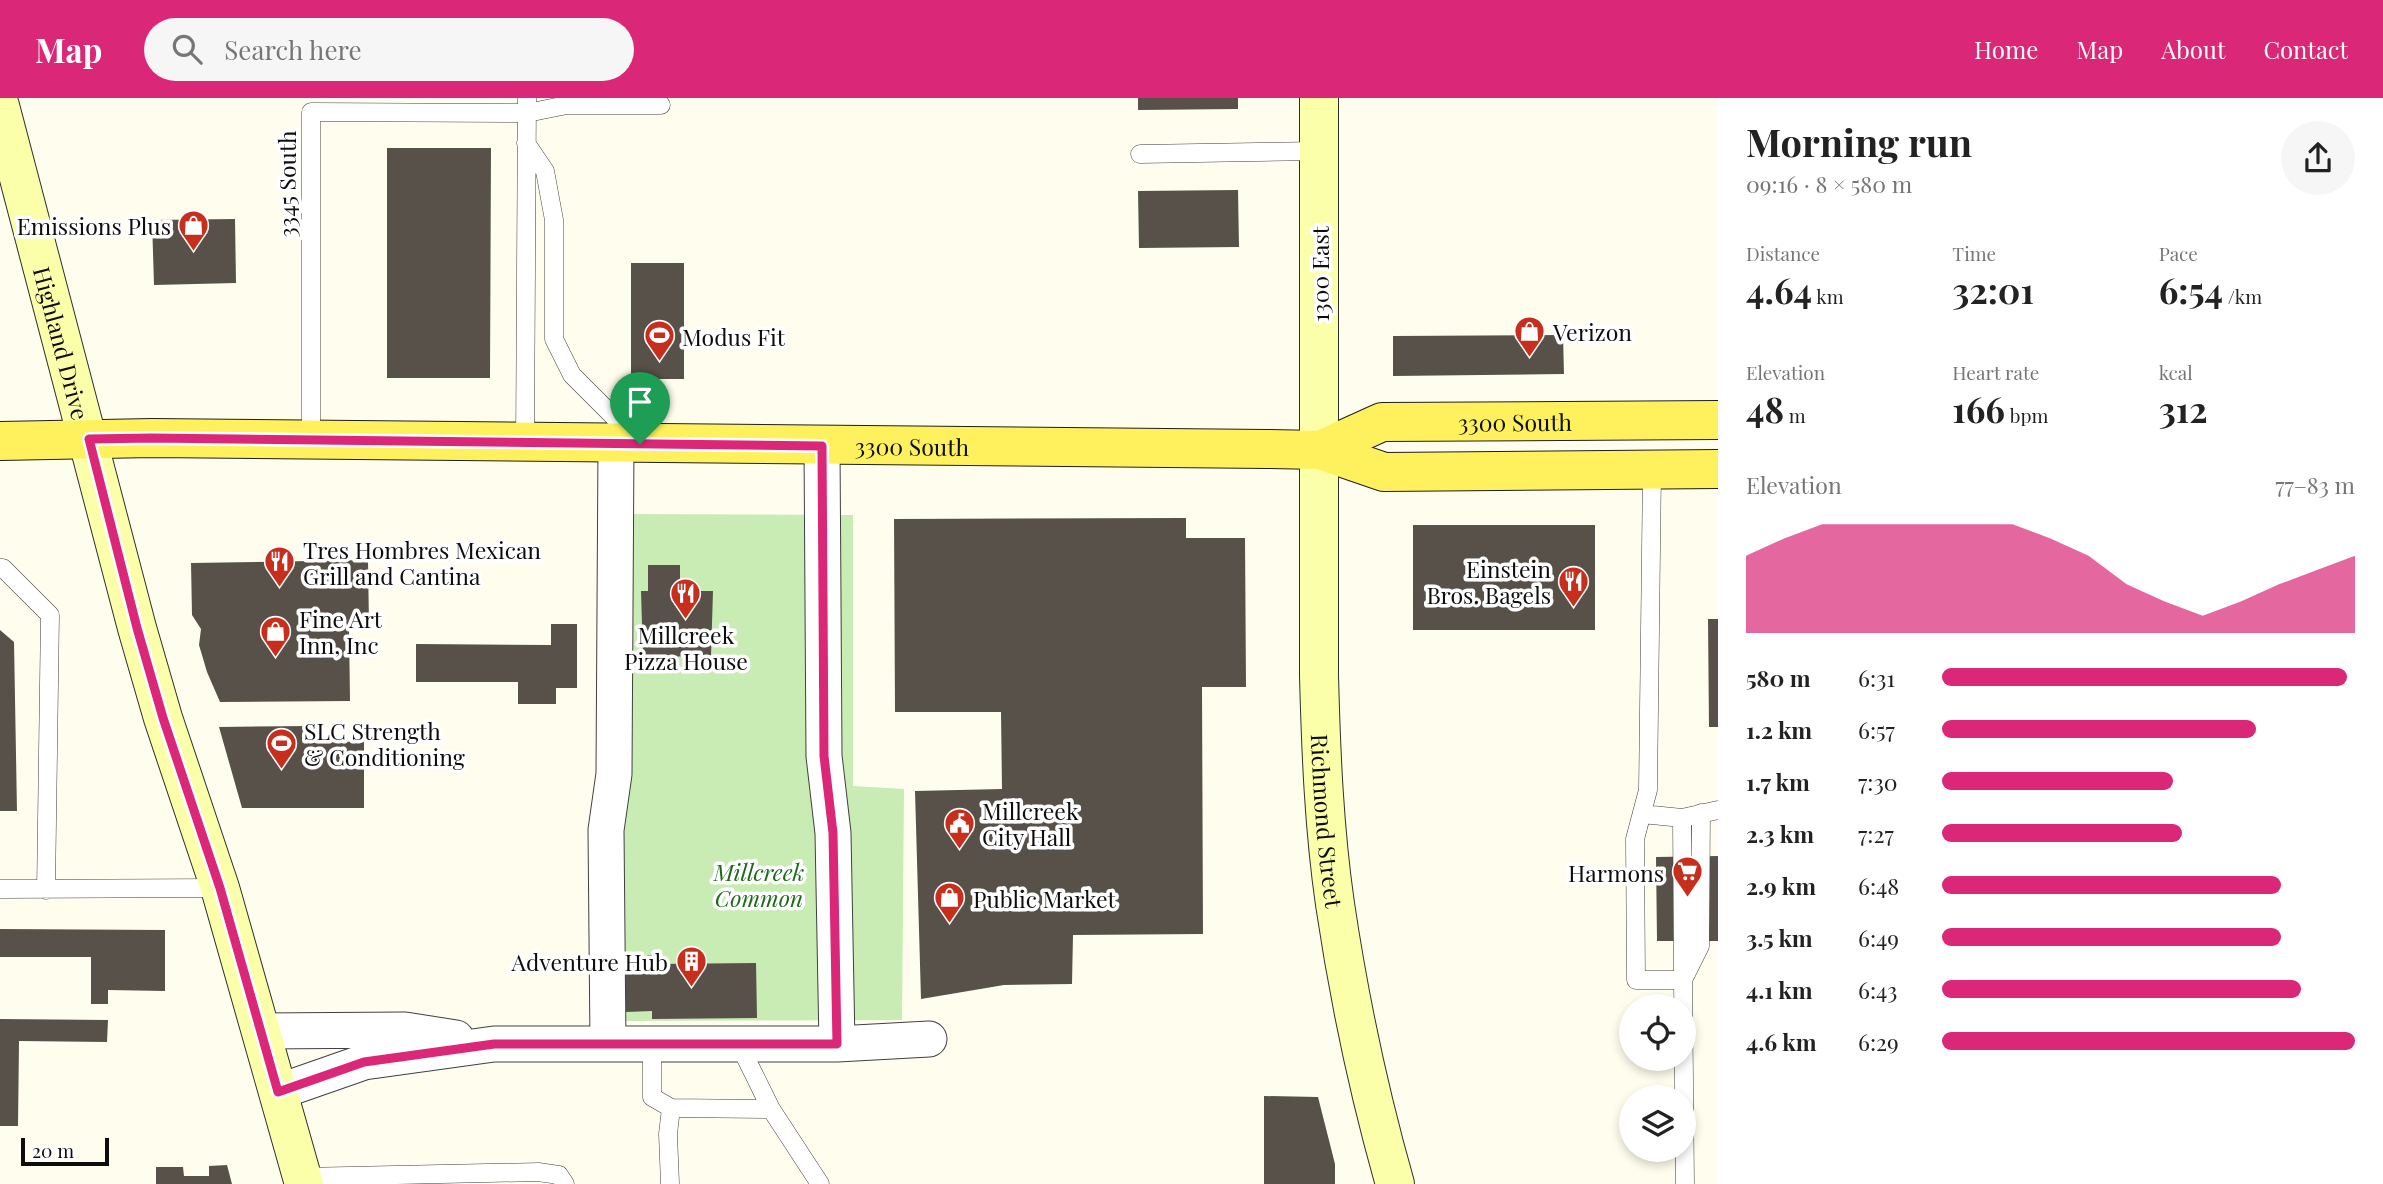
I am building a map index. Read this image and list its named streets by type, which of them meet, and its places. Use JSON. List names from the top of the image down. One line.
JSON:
{"streets":{"main road":["1300 East","Highland Drive","3300 South","Richmond Street"],"lane":["3345 South"]},"crossings":[["3345 South","3300 South"],["1300 East","3300 South"],["1300 East","Richmond Street"],["Highland Drive","3300 South"],["3300 South","Richmond Street"]],"parks":["Millcreek Common"],"places":{"shop":["Emissions Plus","Verizon","Fine Art Inn, Inc","Public Market"],"sports":["Modus Fit","SLC Strength & Conditioning"],"restaurant":["Tres Hombres Mexican Grill and Cantina","Einstein Bros. Bagels","Millcreek Pizza House"],"public building":["Millcreek City Hall"],"supermarket":["Harmons"],"building":["Adventure Hub"]},"scale_bar":"20 m","page":{"header":"Map","search":"Search here","nav":["Home","Map","About","Contact"],"heading":["Morning run","09:16 · 8 × 580 m"],"stats":[["Distance","4.64 km"],["Time","32:01"],["Pace","6:54 /km"],["Elevation","48 m"],["Heart rate","166 bpm"],["kcal","312"]],"chart":["Elevation","77–83 m"],"list":[{"name":"580 m","note":"6:31"},{"name":"1.2 km","note":"6:57"},{"name":"1.7 km","note":"7:30"},{"name":"2.3 km","note":"7:27"},{"name":"2.9 km","note":"6:48"},{"name":"3.5 km","note":"6:49"},{"name":"4.1 km","note":"6:43"},{"name":"4.6 km","note":"6:29"}],"scale":"20 m"}}
